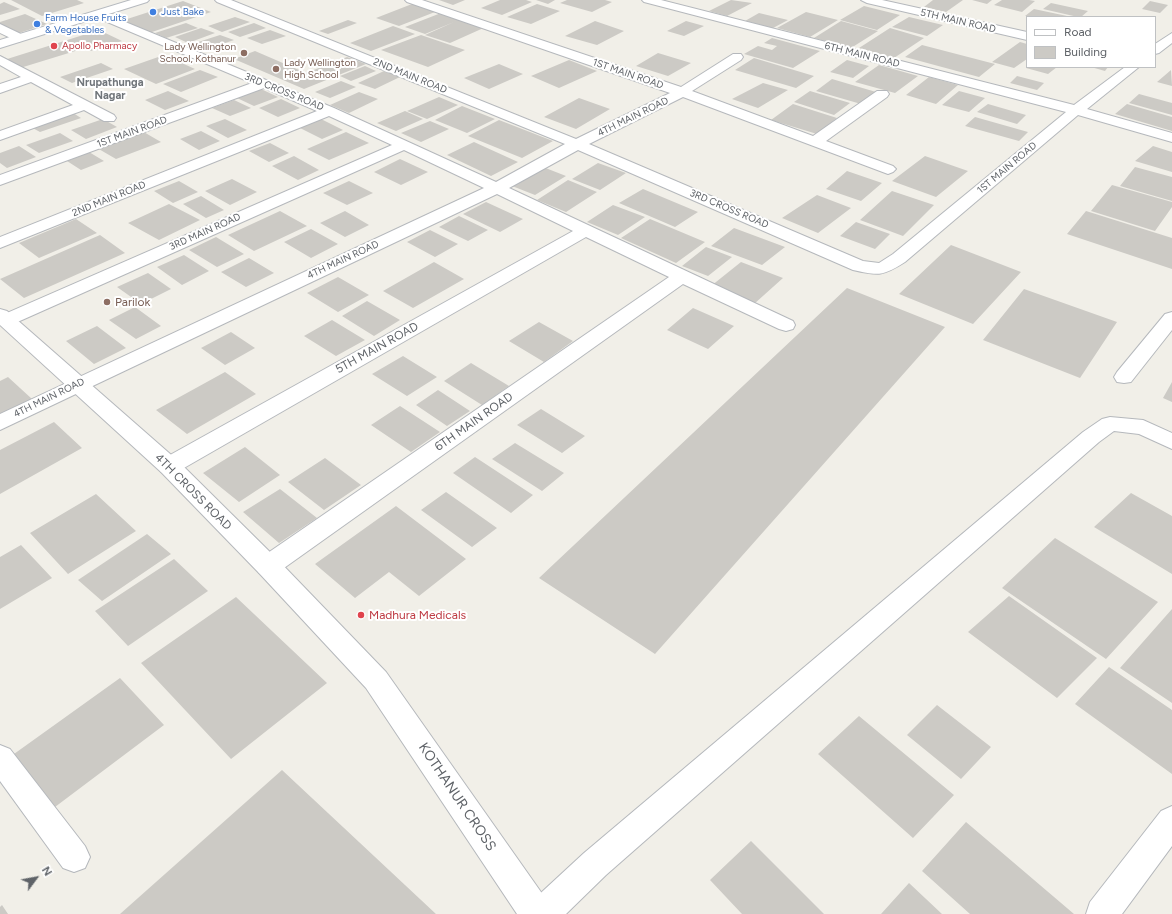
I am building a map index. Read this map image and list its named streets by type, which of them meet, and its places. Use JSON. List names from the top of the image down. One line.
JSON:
{"streets":{"street":["5TH MAIN ROAD","6TH MAIN ROAD","1ST MAIN ROAD","2ND MAIN ROAD","3RD CROSS ROAD","4TH MAIN ROAD","3RD MAIN ROAD","4TH CROSS ROAD","KOTHANUR CROSS"]},"crossings":[["5TH MAIN ROAD","3RD CROSS ROAD"],["5TH MAIN ROAD","4TH CROSS ROAD"],["6TH MAIN ROAD","1ST MAIN ROAD"],["6TH MAIN ROAD","3RD CROSS ROAD"],["6TH MAIN ROAD","4TH CROSS ROAD"],["1ST MAIN ROAD","3RD CROSS ROAD"],["1ST MAIN ROAD","4TH MAIN ROAD"],["2ND MAIN ROAD","3RD CROSS ROAD"],["2ND MAIN ROAD","4TH MAIN ROAD"],["3RD CROSS ROAD","4TH MAIN ROAD"],["3RD CROSS ROAD","3RD MAIN ROAD"],["4TH MAIN ROAD","4TH CROSS ROAD"],["3RD MAIN ROAD","4TH CROSS ROAD"],["4TH CROSS ROAD","KOTHANUR CROSS"]],"districts":["Nrupathunga Nagar"],"places":["Just Bake","Farm House Fruits & Vegetables","Apollo Pharmacy","Lady Wellington School, Kothanur","Lady Wellington High School","Parilok","Madhura Medicals"],"legend":["Road","Building"],"north":"top right"}
